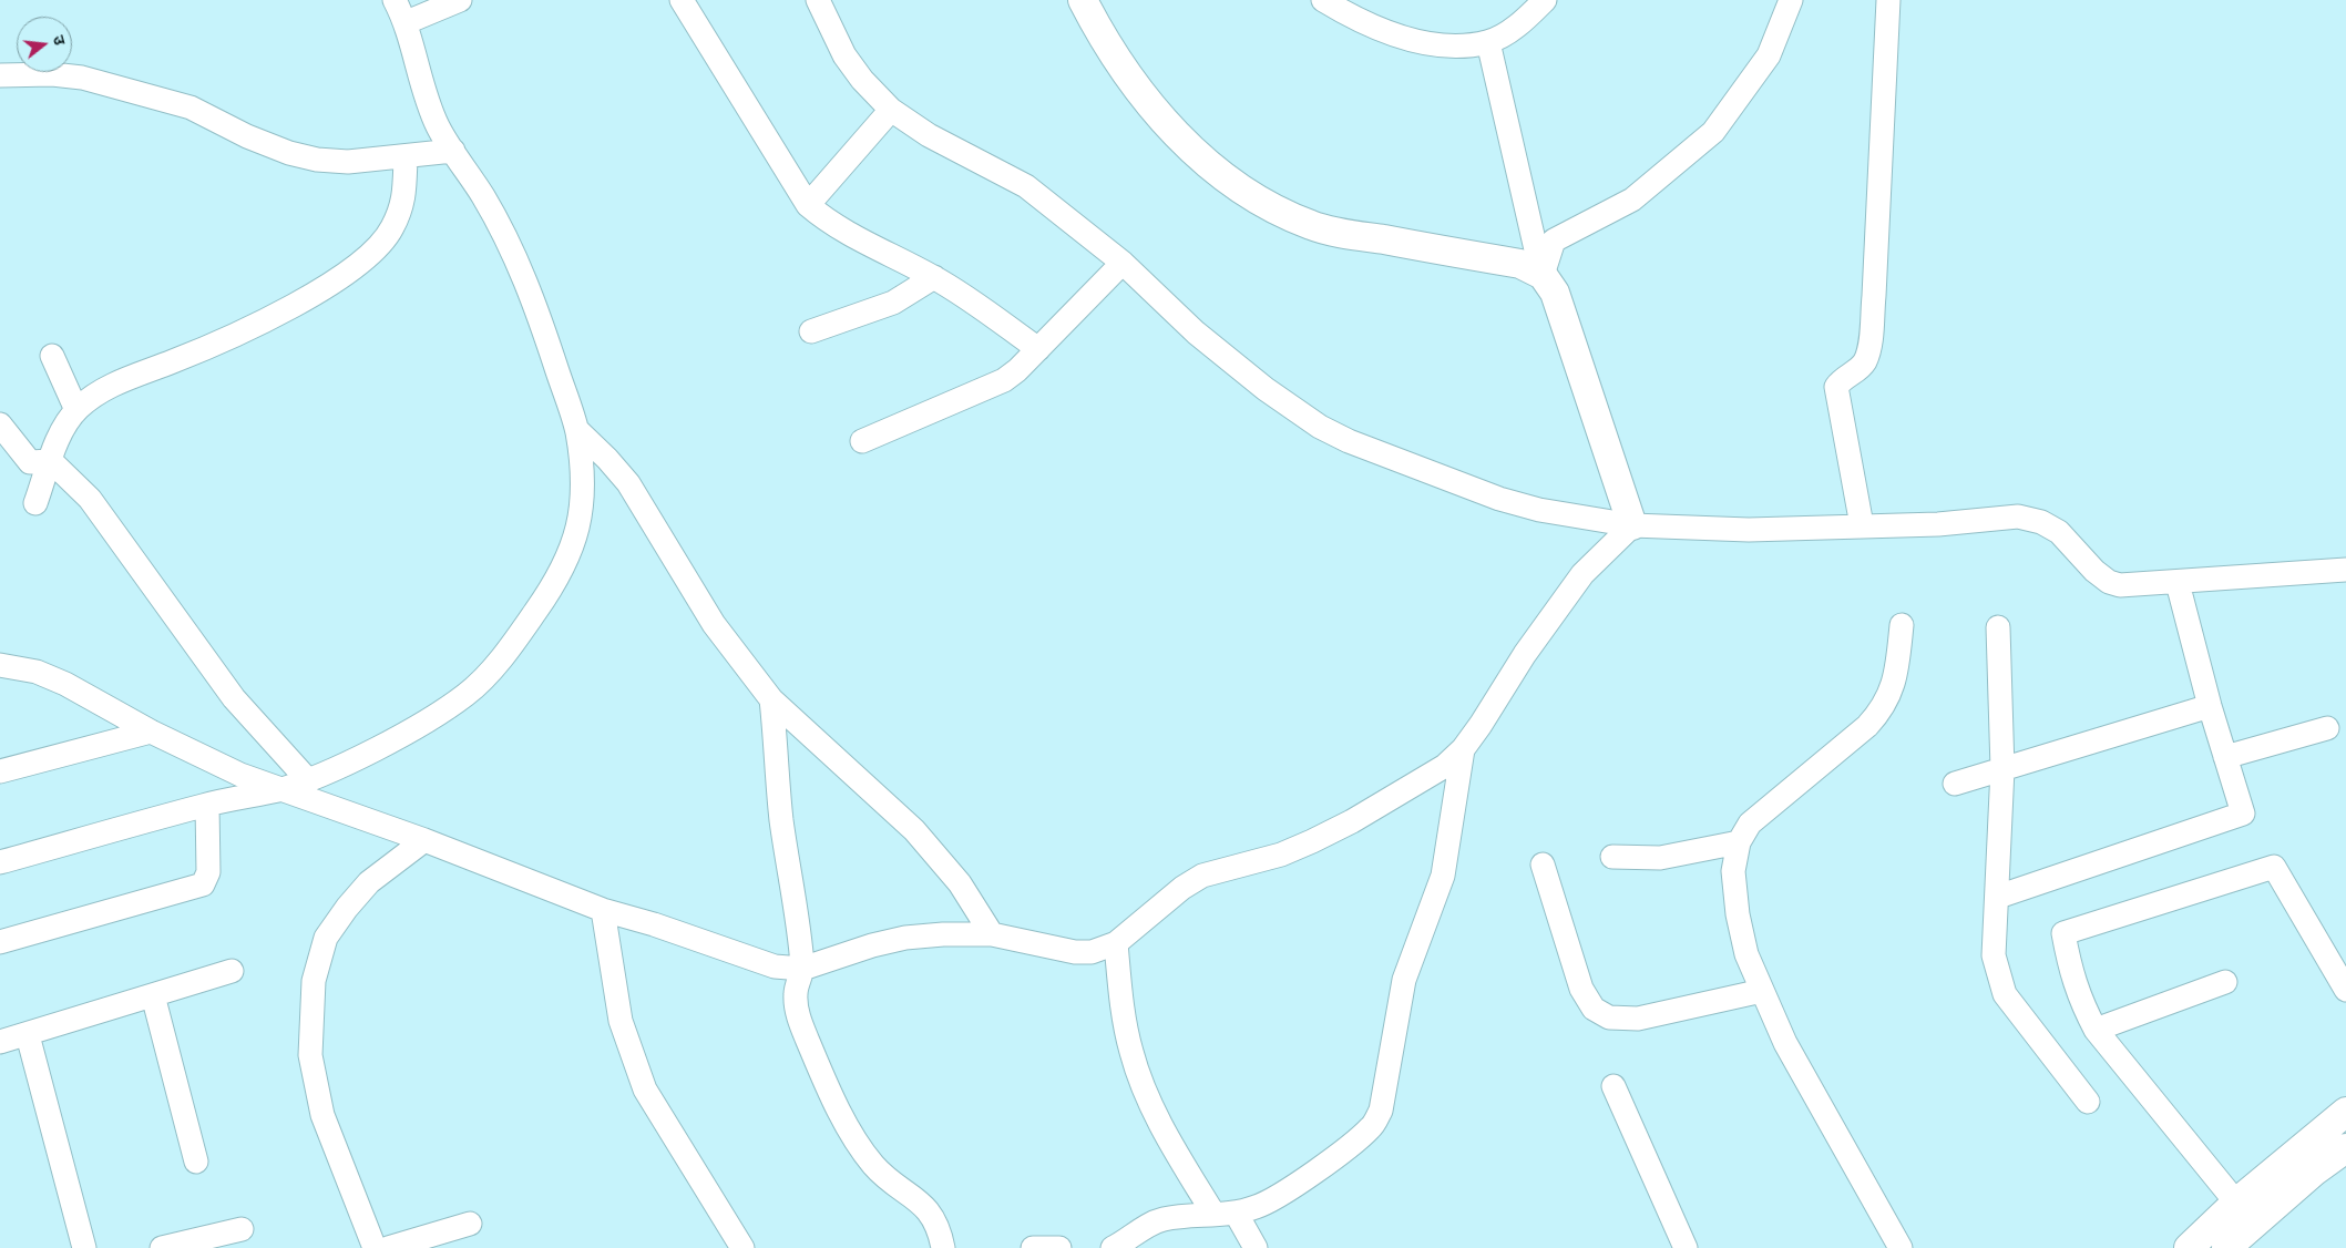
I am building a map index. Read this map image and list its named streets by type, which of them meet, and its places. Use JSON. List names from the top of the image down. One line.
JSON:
{"north":"right"}
